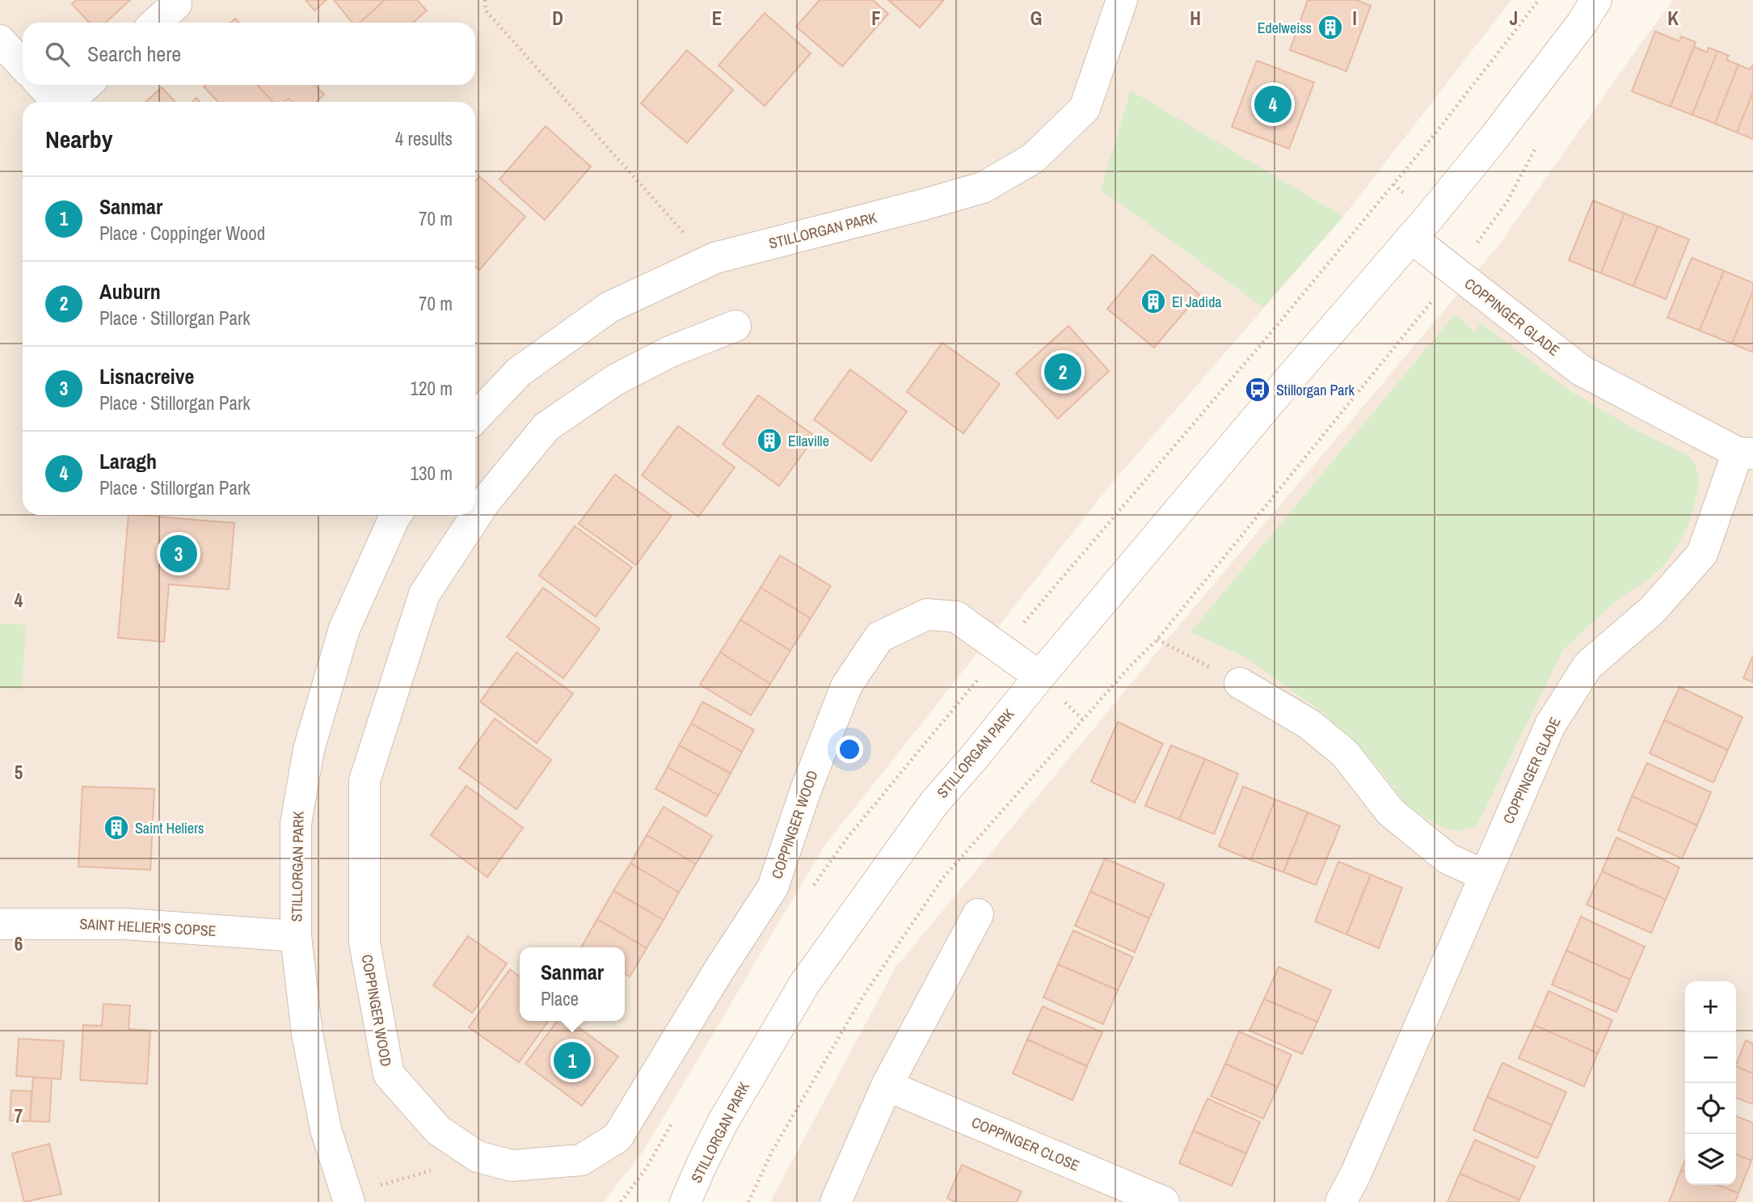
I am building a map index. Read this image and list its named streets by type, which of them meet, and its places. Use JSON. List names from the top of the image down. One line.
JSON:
{"streets":{"street":["STILLORGAN PARK","COPPINGER GLADE","COPPINGER WOOD","SAINT HELIER'S COPSE","COPPINGER CLOSE"]},"crossings":[["STILLORGAN PARK","COPPINGER GLADE"],["STILLORGAN PARK","COPPINGER WOOD"],["STILLORGAN PARK","SAINT HELIER'S COPSE"]],"places":{"building":["Edelweiss","El Jadida","Ellaville","Saint Heliers"],"bus stop":["Stillorgan Park"]},"page":{"search":"Search here","pins":["4","2","3","1"],"heading":["Nearby","4 results"],"list":[{"mark":"1","name":"Sanmar","note":"Place · Coppinger Wood","value":"70 m"},{"mark":"2","name":"Auburn","note":"Place · Stillorgan Park","value":"70 m"},{"mark":"3","name":"Lisnacreive","note":"Place · Stillorgan Park","value":"120 m"},{"mark":"4","name":"Laragh","note":"Place · Stillorgan Park","value":"130 m"}],"popup":["Sanmar","Place"],"map_buttons":["+","−"]},"grid":{"columns":["D","E","F","G","H","I","J","K"],"rows":["4","5","6","7"]}}
